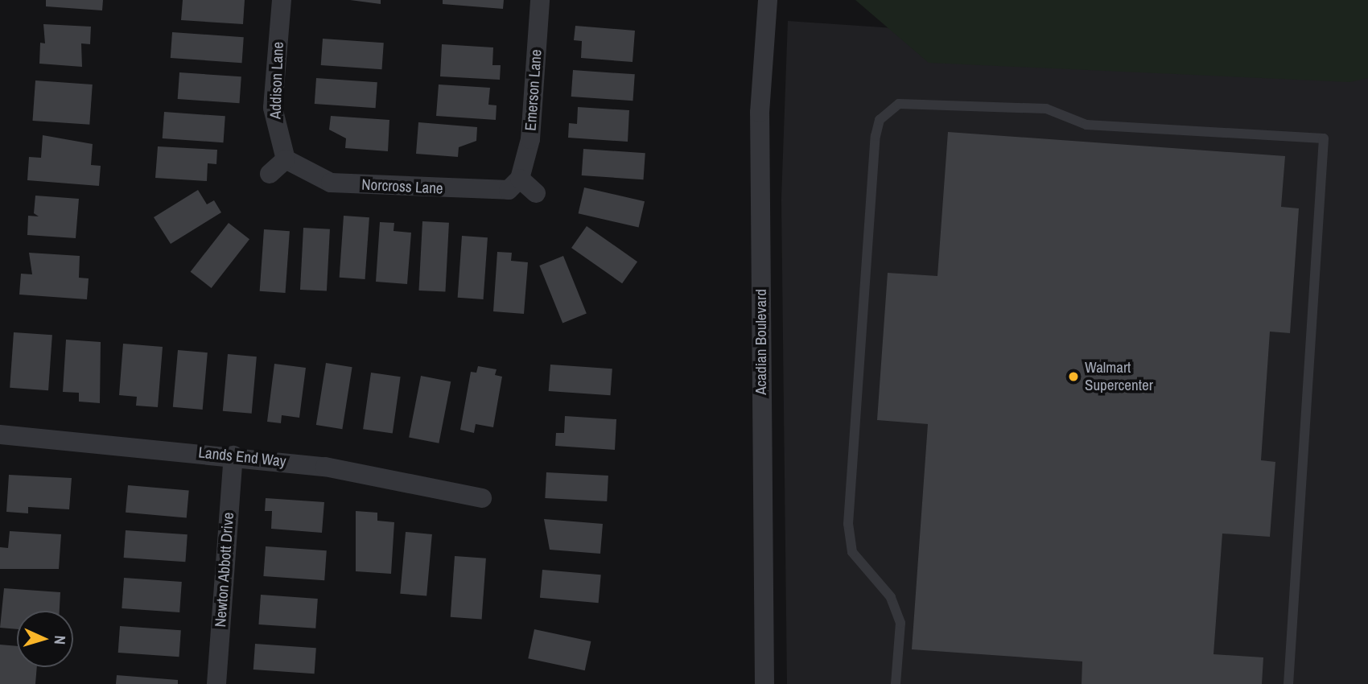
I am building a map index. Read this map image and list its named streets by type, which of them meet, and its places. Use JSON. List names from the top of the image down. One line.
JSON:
{"streets":{"street":["Addison Lane","Emerson Lane","Norcross Lane","Acadian Boulevard","Lands End Way","Newton Abbott Drive"]},"crossings":[["Addison Lane","Norcross Lane"],["Emerson Lane","Norcross Lane"],["Lands End Way","Newton Abbott Drive"]],"places":["Walmart Supercenter"],"north":"right"}
